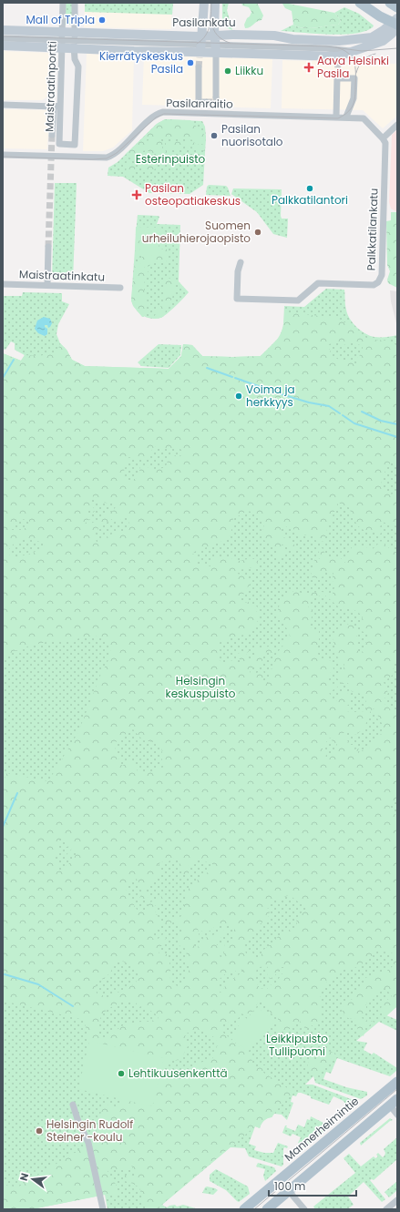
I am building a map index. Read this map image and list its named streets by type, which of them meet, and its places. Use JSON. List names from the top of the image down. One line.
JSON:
{"streets":{"main road":["Mannerheimintie"],"street":["Pasilankatu","Maistraatinportti","Pasilanraitio","Palkkatilankatu","Maistraatinkatu"]},"crossings":[["Pasilankatu","Maistraatinportti"]],"parks":["Esterinpuisto","Helsingin keskuspuisto","Leikkipuisto Tullipuomi"],"places":{"other":["Mall of Tripla","Kierrätyskeskus Pasila","Liikku","Pasilan nuorisotalo","Palkkatilantori","Suomen urheiluhierojaopisto","Voima ja herkkyys","Lehtikuusenkenttä","Helsingin Rudolf Steiner -koulu"],"health":["Aava Helsinki Pasila","Pasilan osteopatiakeskus"]},"scale_bar":"100 m","north":"left"}
